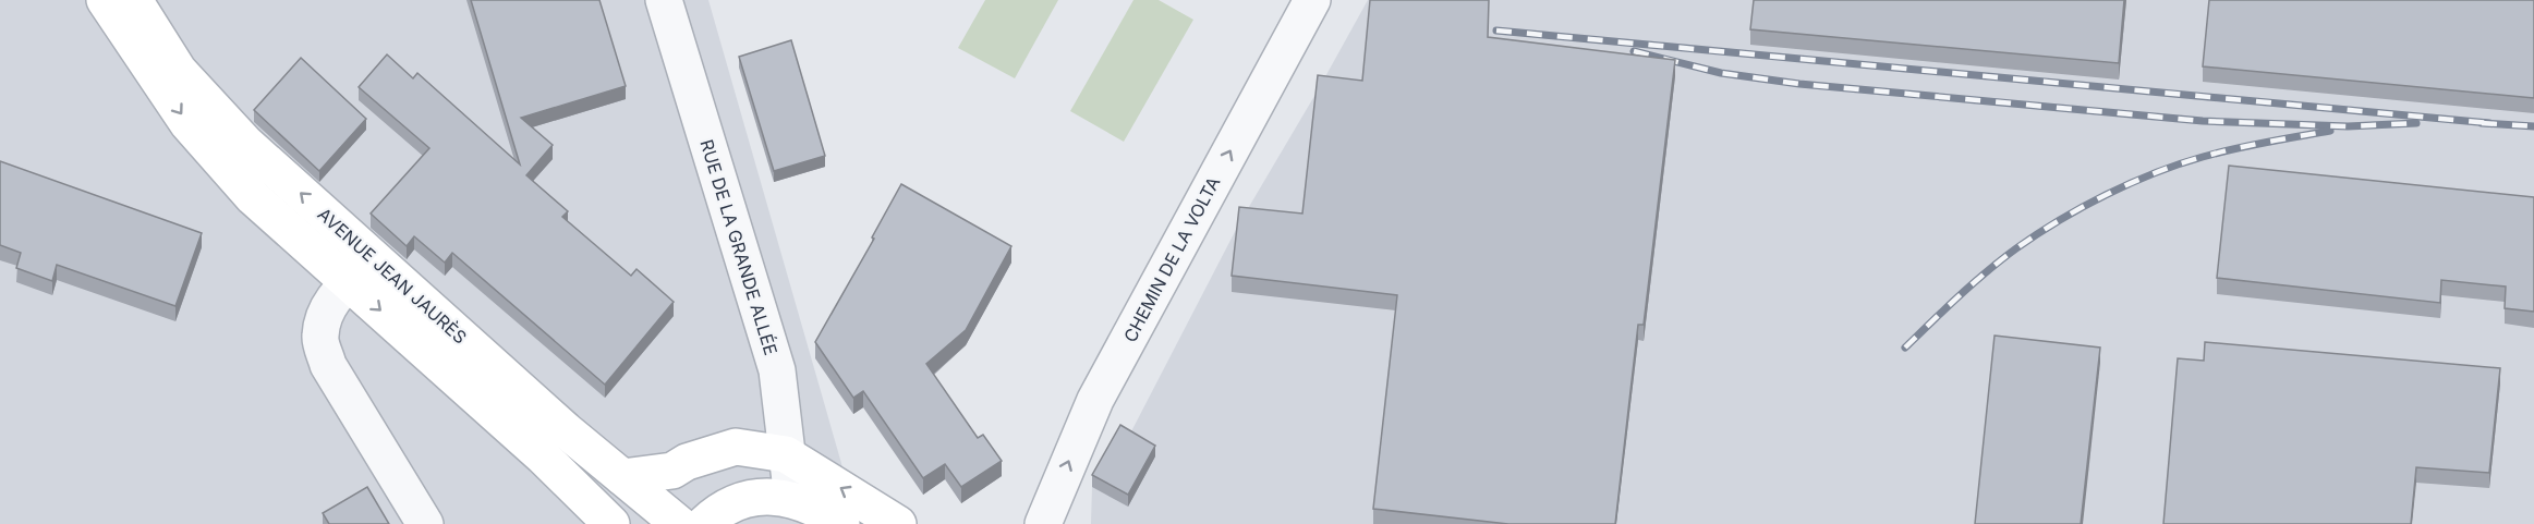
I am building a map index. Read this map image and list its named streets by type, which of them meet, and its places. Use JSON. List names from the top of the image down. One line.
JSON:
{"streets":{"main road":["AVENUE JEAN JAURÈS"],"street":["RUE DE LA GRANDE ALLÉE","CHEMIN DE LA VOLTA"]},"one_way":["CHEMIN DE LA VOLTA"]}
